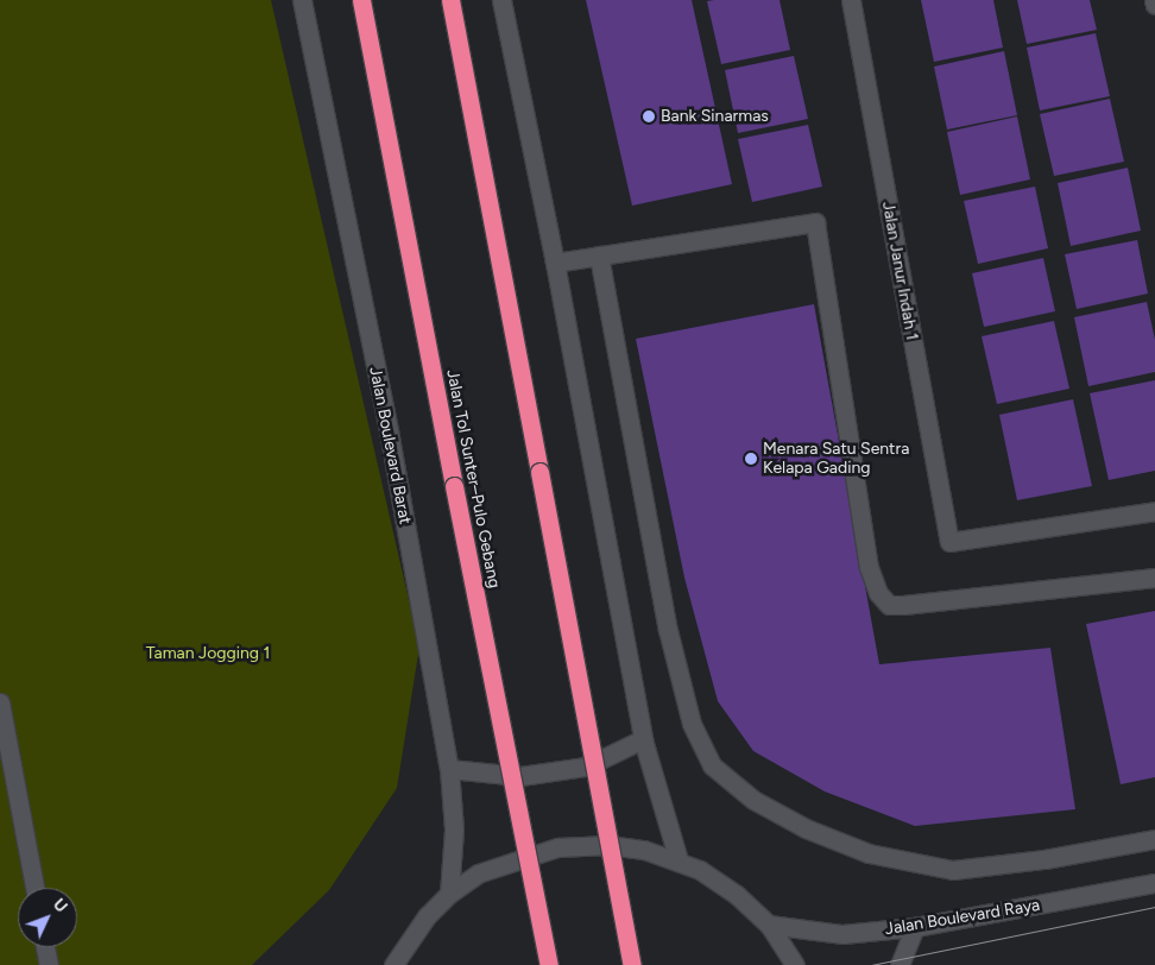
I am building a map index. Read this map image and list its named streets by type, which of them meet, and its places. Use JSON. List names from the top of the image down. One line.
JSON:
{"streets":{"highway":["Jalan Tol Sunter–Pulo Gebang"],"main road":["Jalan Janur Indah 1","Jalan Boulevard Barat","Jalan Boulevard Raya"]},"parks":["Taman Jogging 1"],"places":["Bank Sinarmas","Menara Satu Sentra Kelapa Gading"],"north":"top right"}
